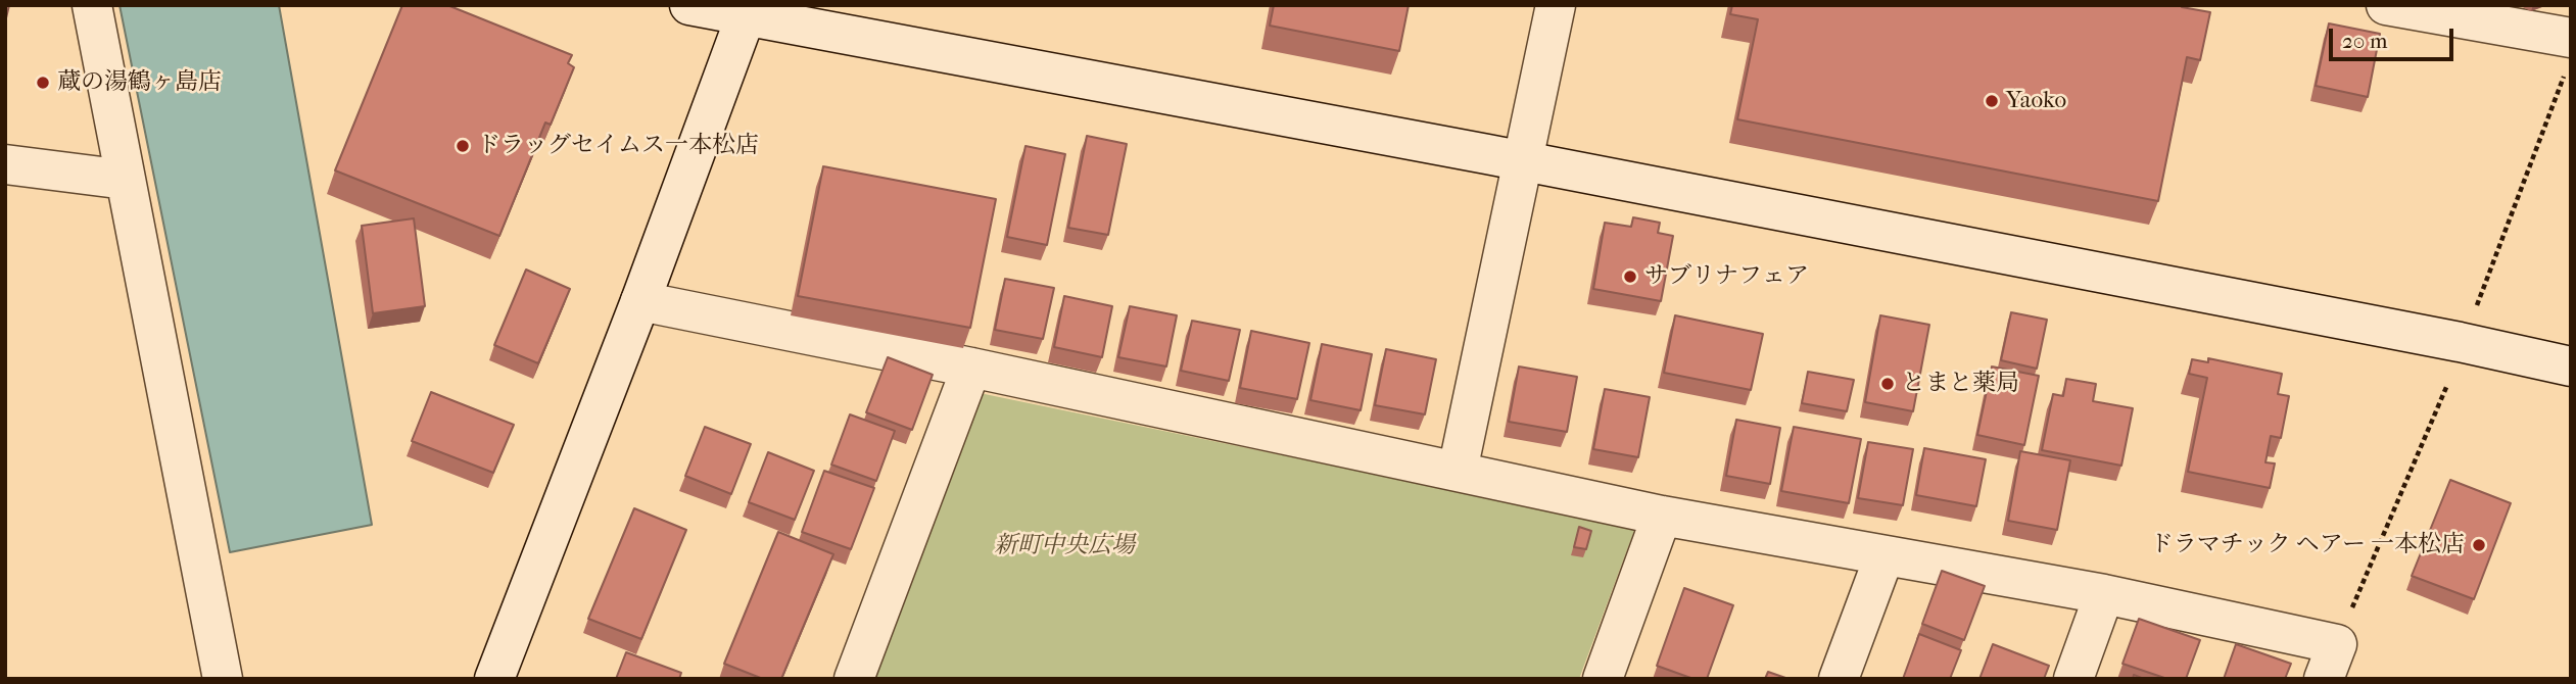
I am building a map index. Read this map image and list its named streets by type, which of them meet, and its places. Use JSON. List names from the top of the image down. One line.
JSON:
{"parks":["新町中央広場"],"places":["蔵の湯鶴ヶ島店","Yaoko","ドラッグセイムス一本松店","サブリナフェア","とまと薬局","ドラマチック ヘアー 一本松店"],"scale_bar":"20 m"}
